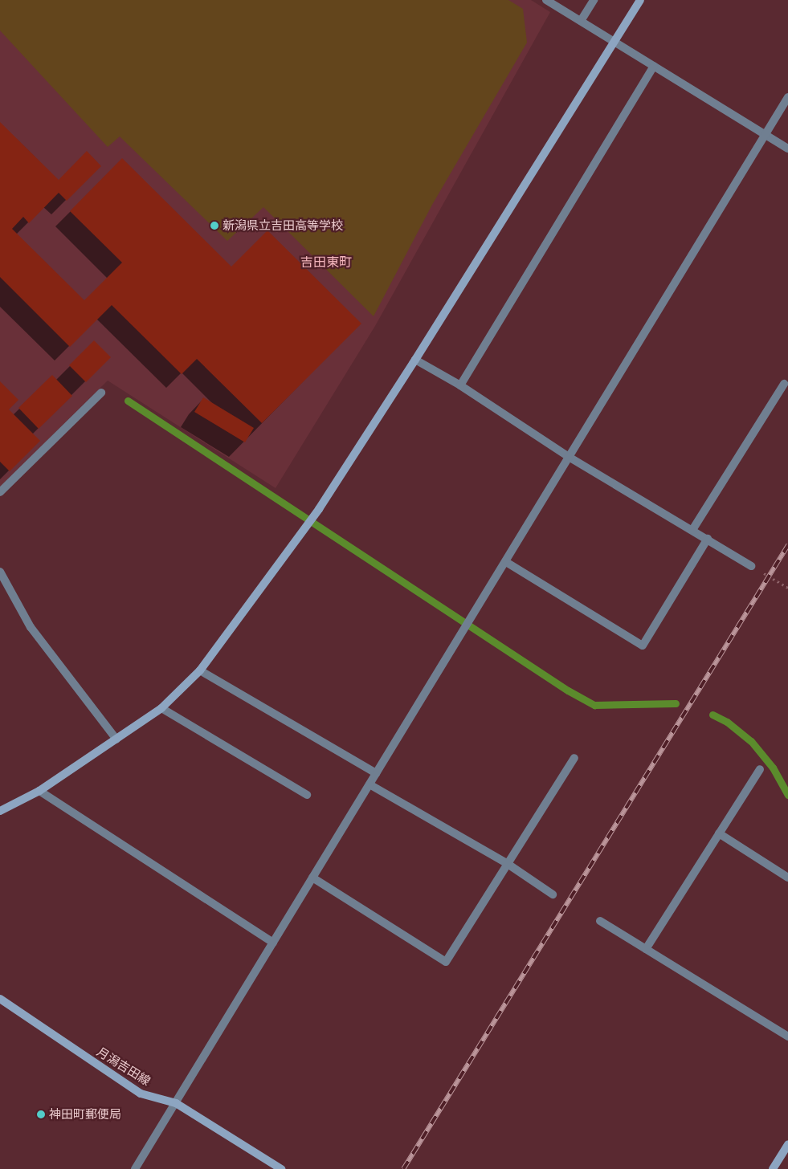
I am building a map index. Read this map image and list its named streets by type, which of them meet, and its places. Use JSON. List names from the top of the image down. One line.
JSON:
{"streets":{"street":["月潟吉田線"]},"districts":["吉田東町"],"places":["新潟県立吉田高等学校","神田町郵便局"]}
